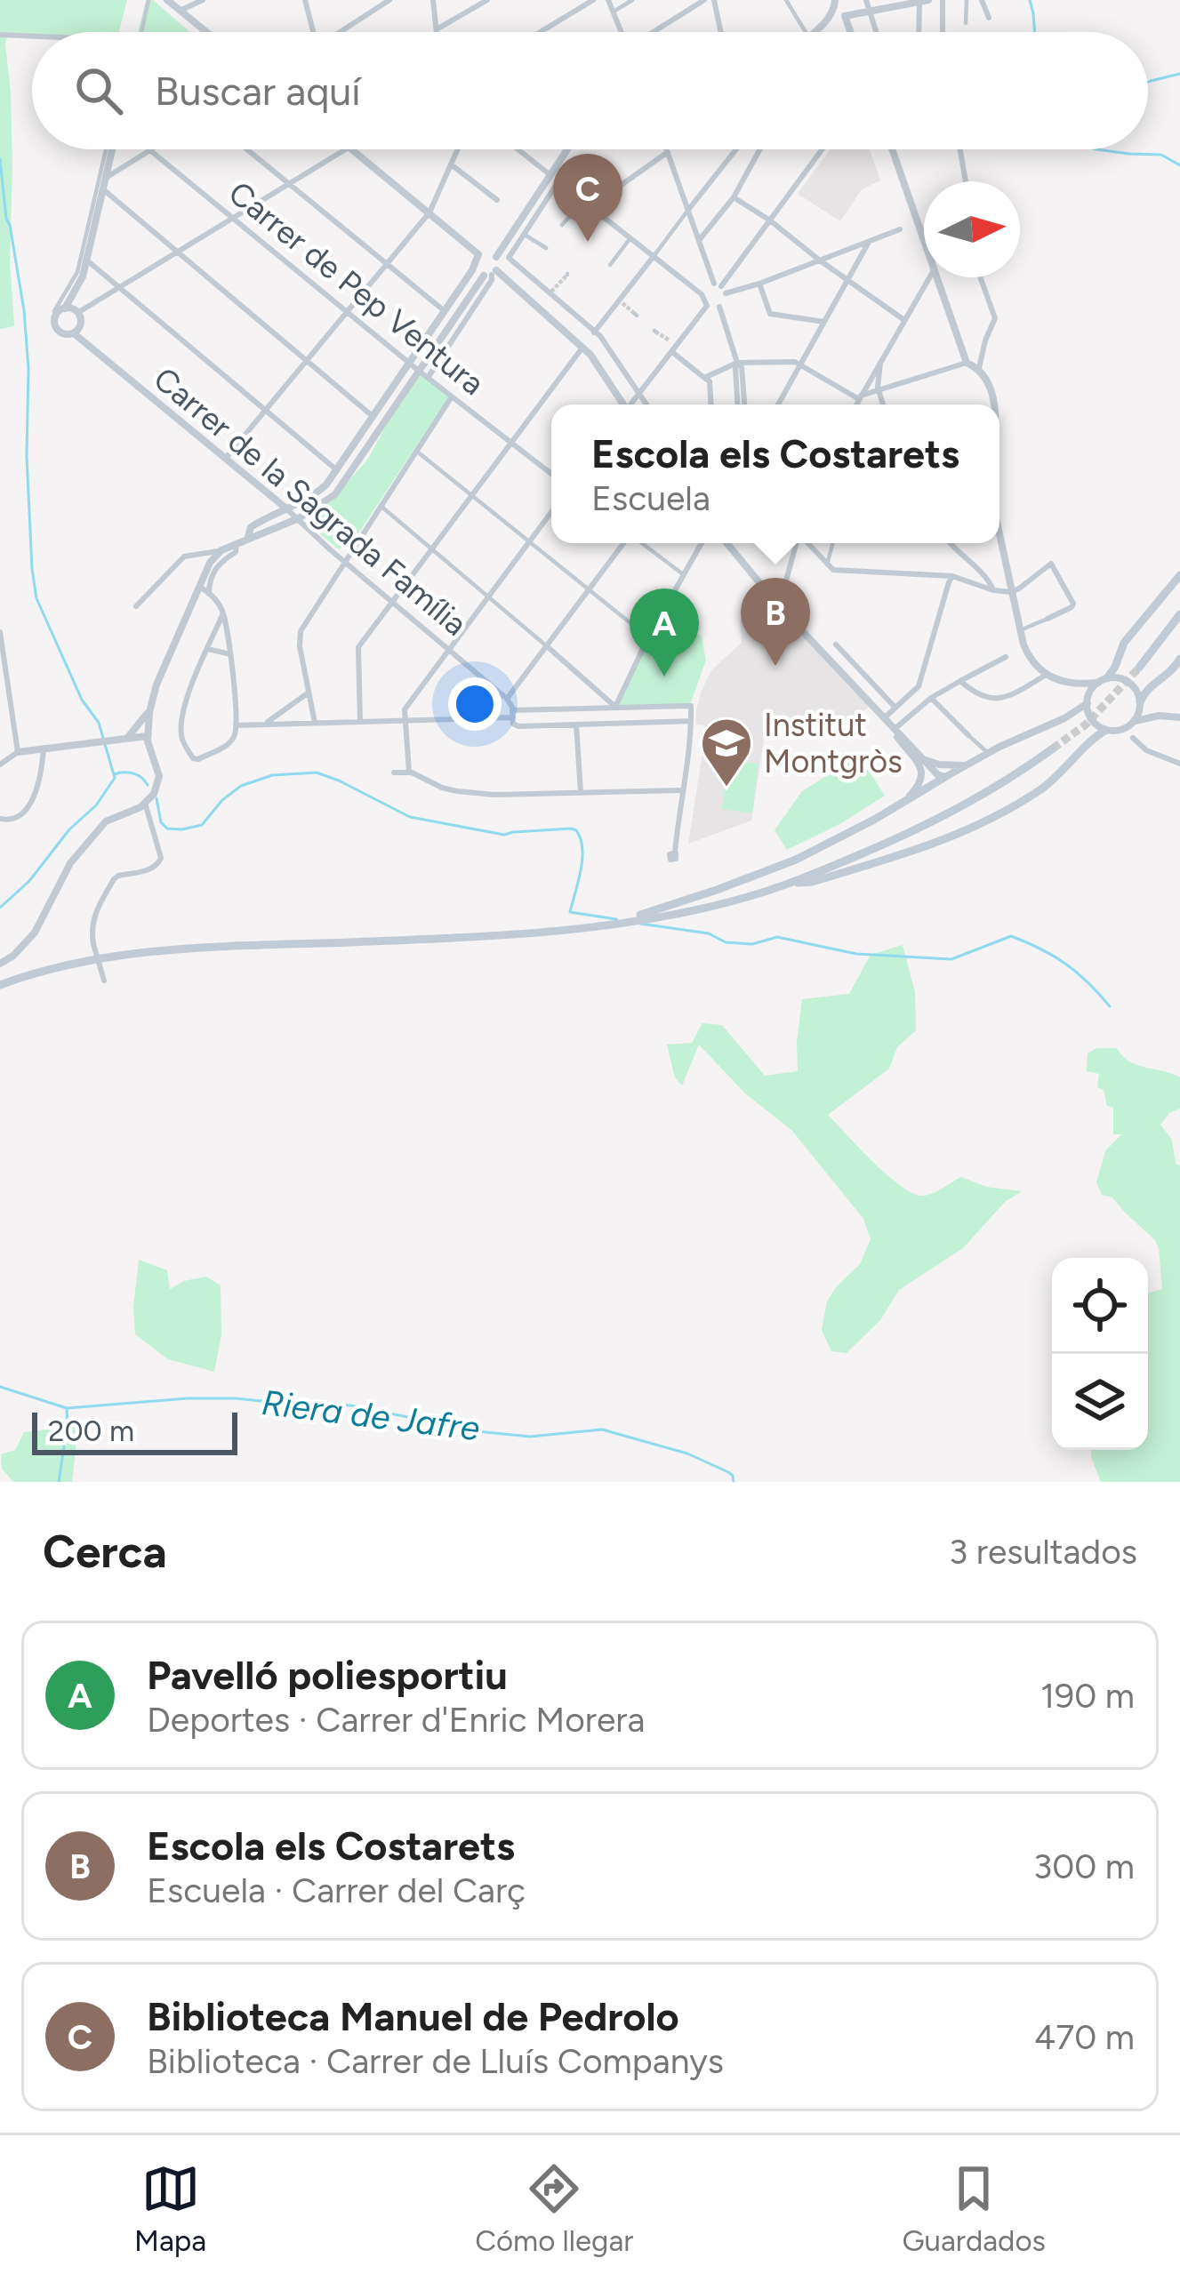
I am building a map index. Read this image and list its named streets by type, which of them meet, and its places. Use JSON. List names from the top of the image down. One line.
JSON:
{"streets":{"street":["Carrer de Pep Ventura","Carrer de la Sagrada Família"]},"water":["Riera de Jafre"],"places":{"school or university":["Institut Montgròs"]},"scale_bar":"200 m","north":"right","page":{"search":"Buscar aquí","pins":["C","B","A"],"popup":["Escola els Costarets","Escuela"],"scale":"200 m","heading":["Cerca","3 resultados"],"list":[{"mark":"A","name":"Pavelló poliesportiu","note":"Deportes · Carrer d'Enric Morera","value":"190 m"},{"mark":"B","name":"Escola els Costarets","note":"Escuela · Carrer del Carç","value":"300 m"},{"mark":"C","name":"Biblioteca Manuel de Pedrolo","note":"Biblioteca · Carrer de Lluís Companys","value":"470 m"}],"nav":["Mapa","Cómo llegar","Guardados"]}}
